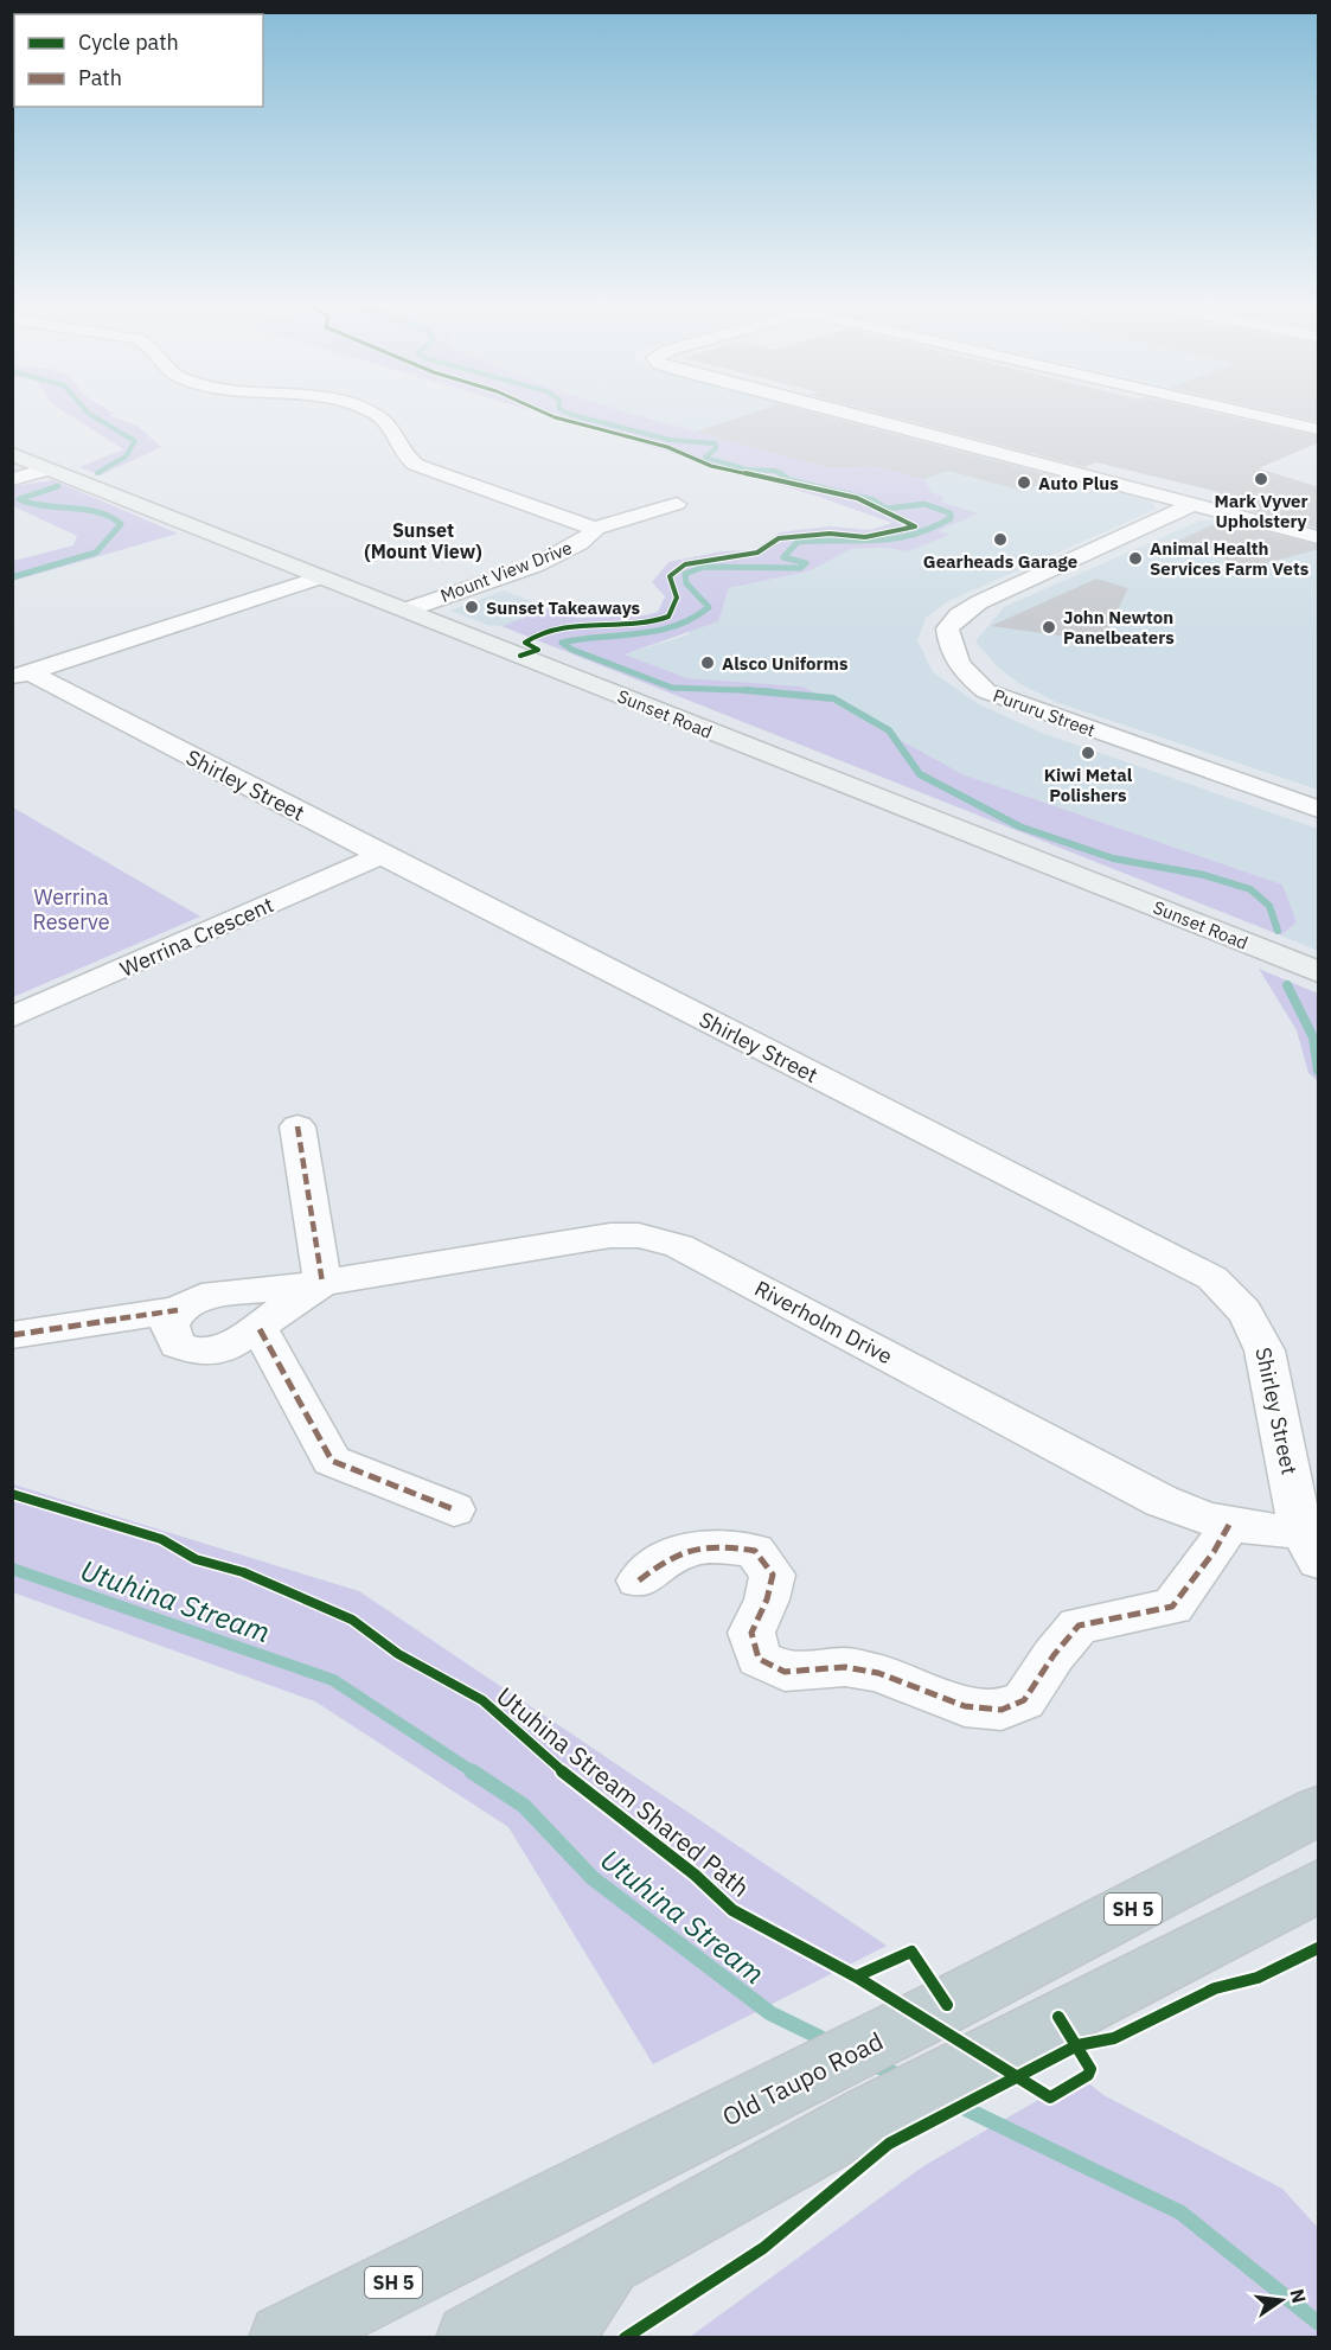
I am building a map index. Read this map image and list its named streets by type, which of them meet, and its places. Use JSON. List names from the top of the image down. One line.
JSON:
{"streets":{"highway":["SH 5","Old Taupo Road"],"main road":["Sunset Road"],"street":["Mount View Drive","Pururu Street","Shirley Street","Werrina Crescent","Riverholm Drive"],"cycle path":["Utuhina Stream Shared Path"]},"crossings":[["Mount View Drive","Sunset Road"],["Shirley Street","Werrina Crescent"],["Shirley Street","Riverholm Drive"]],"districts":["Sunset (Mount View)"],"water":["Utuhina Stream"],"parks":["Werrina Reserve"],"places":["Mark Vyver Upholstery","Auto Plus","Gearheads Garage","Animal Health Services Farm Vets","Sunset Takeaways","John Newton Panelbeaters","Alsco Uniforms","Kiwi Metal Polishers"],"legend":["Cycle path","Path"],"north":"right"}
